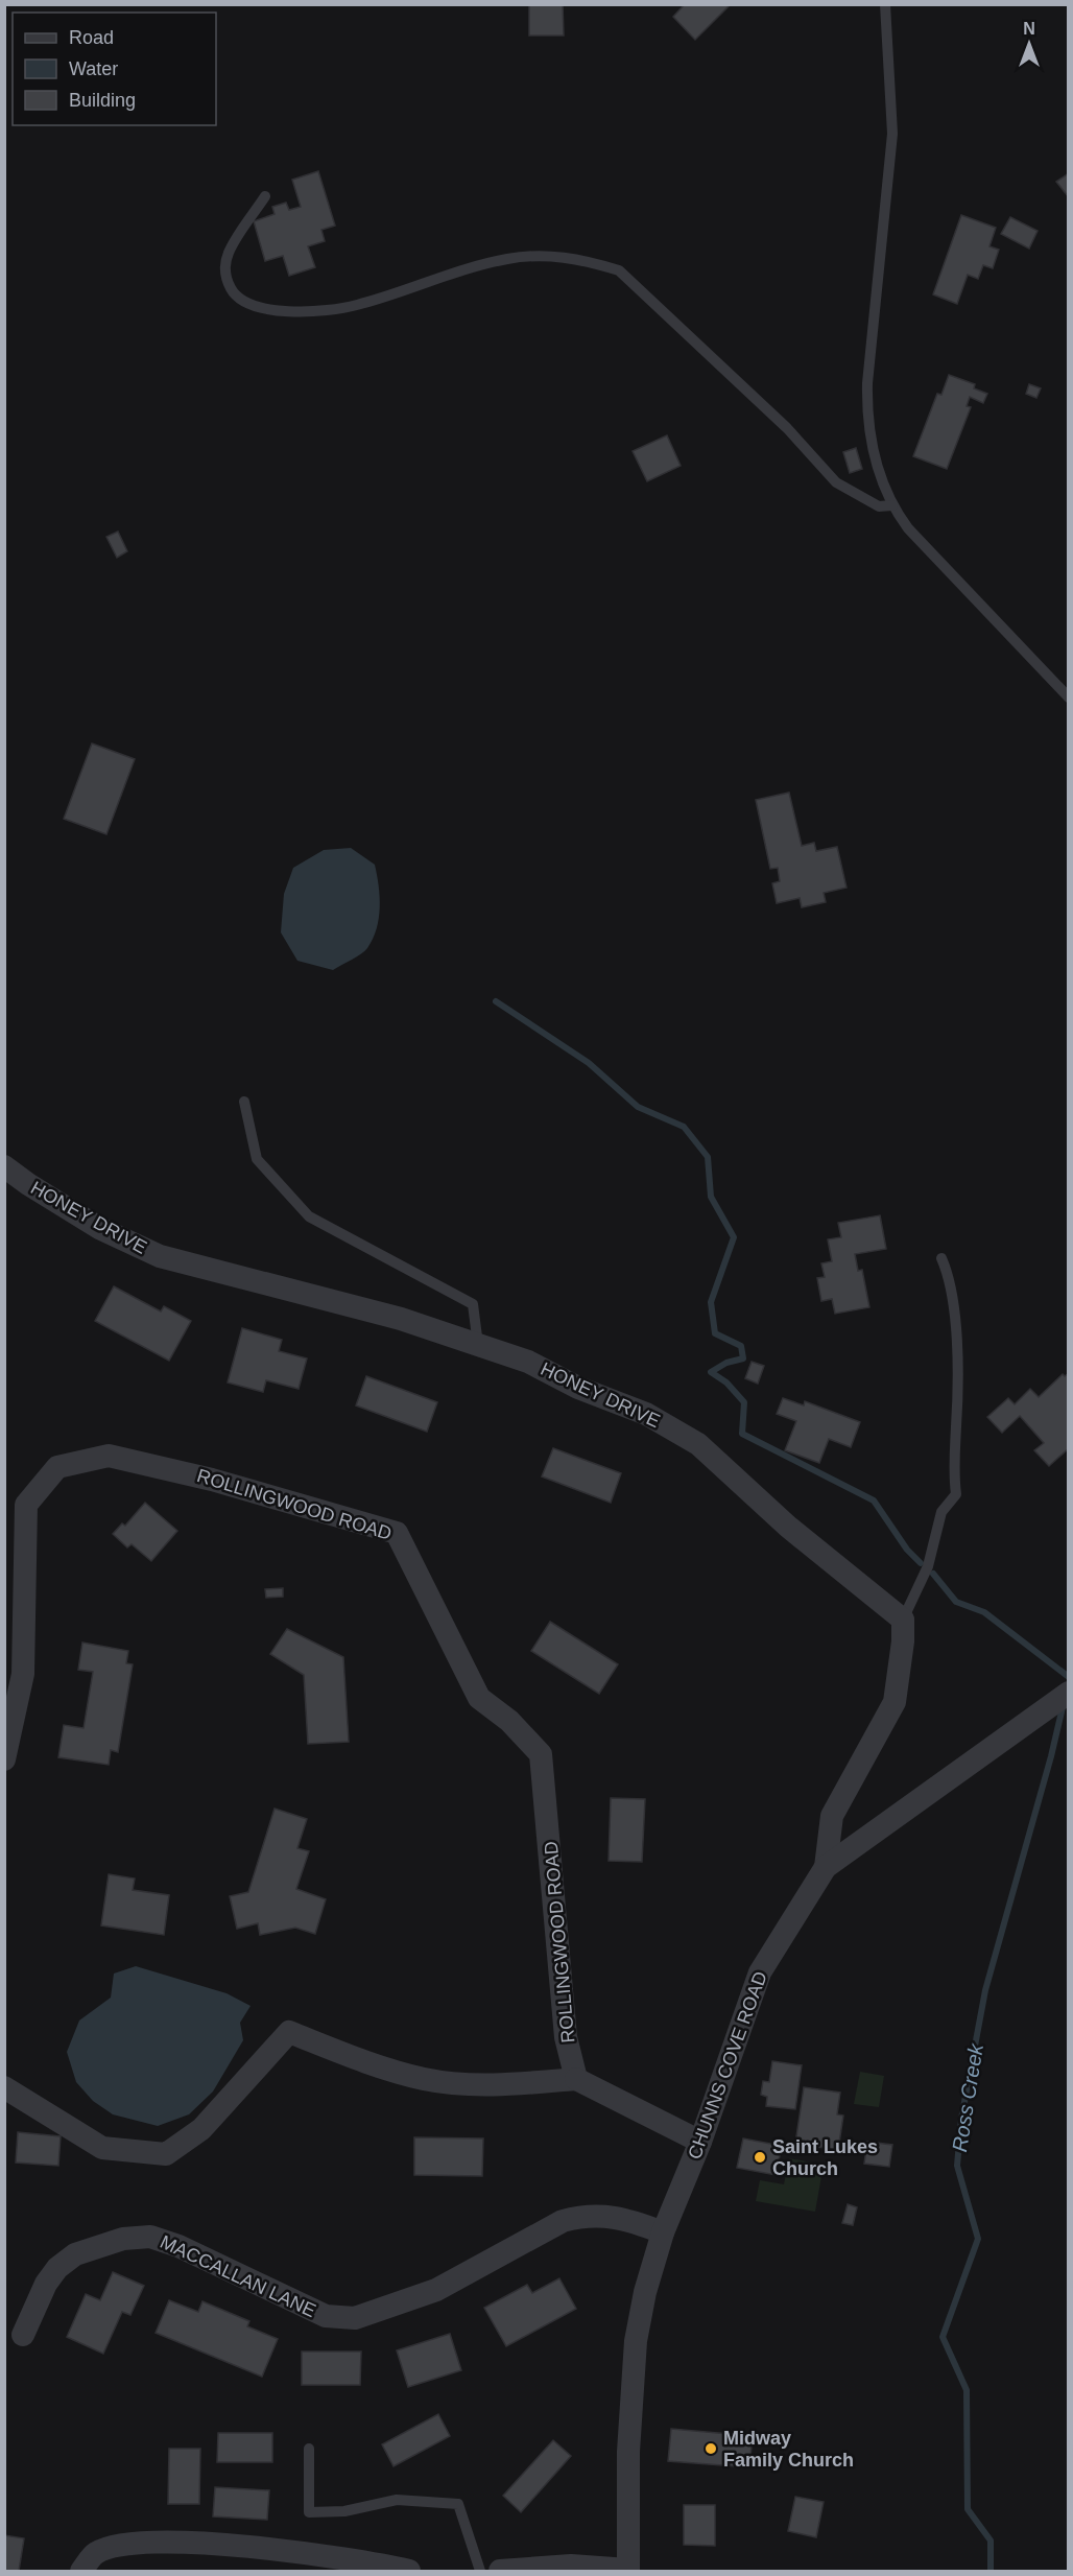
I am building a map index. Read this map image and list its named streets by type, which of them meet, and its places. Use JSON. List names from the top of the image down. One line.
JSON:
{"streets":{"street":["HONEY DRIVE","ROLLINGWOOD ROAD","CHUNNS COVE ROAD","MACCALLAN LANE"]},"crossings":[["CHUNNS COVE ROAD","MACCALLAN LANE"]],"water":["Ross Creek"],"places":["Saint Lukes Church","Midway Family Church"],"legend":["Road","Water","Building"],"north":"top"}
